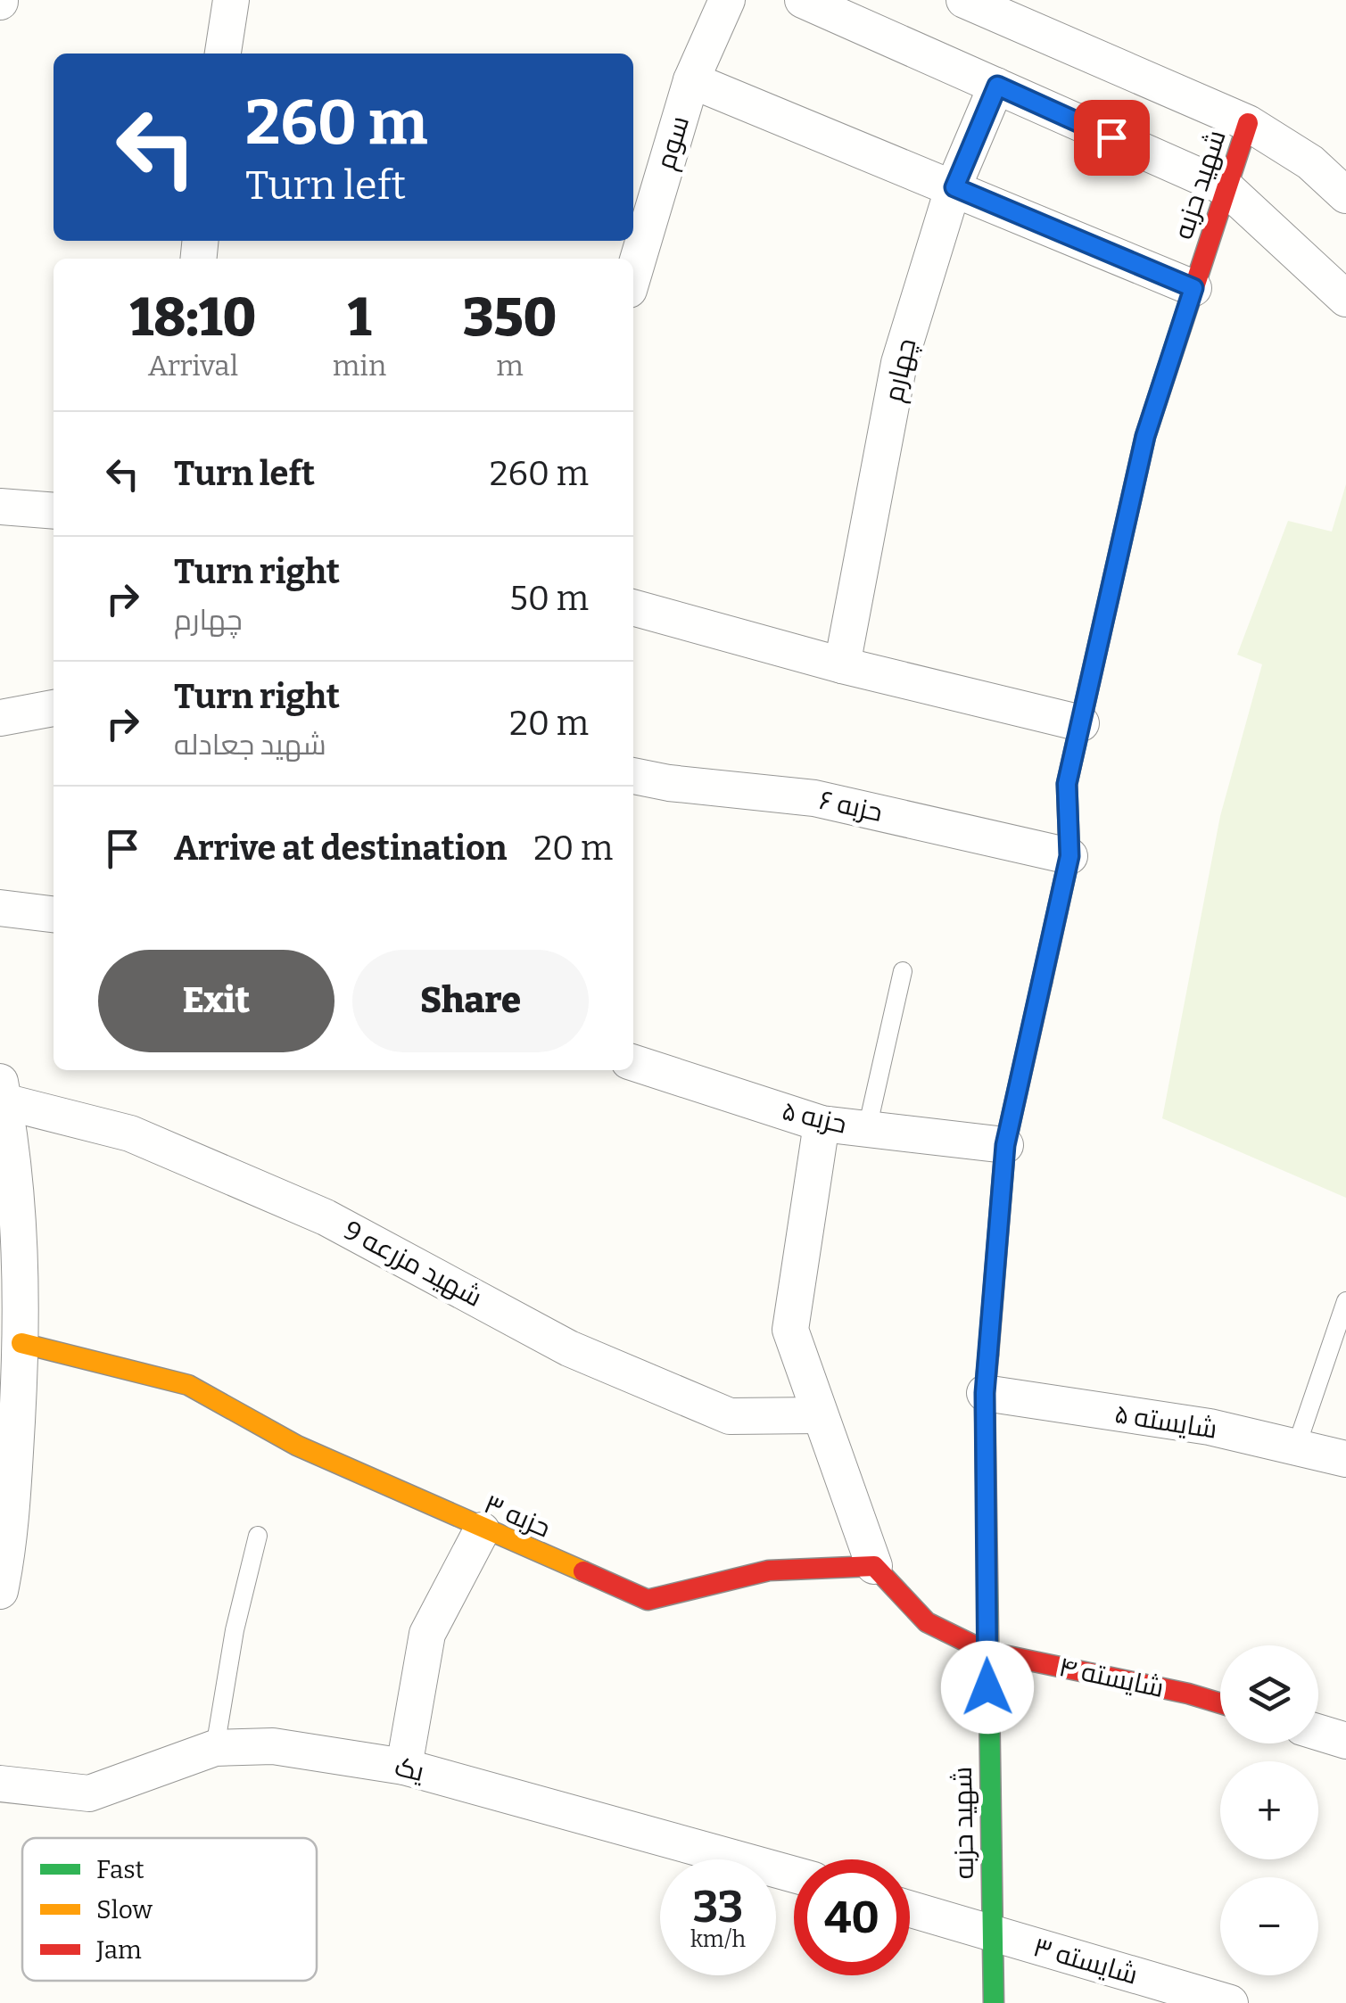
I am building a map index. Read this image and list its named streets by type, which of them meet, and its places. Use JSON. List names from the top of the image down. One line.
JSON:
{"streets":{"street":["سوم","شهید حزبه","چهارم","حزبه ۶","حزبه ۵","شهید مزرعه 9","شایسته ۵","حزبه ۳","شایسته ۴","یک","شایسته ۳"]},"crossings":[["شهید حزبه","حزبه ۶"],["شهید حزبه","حزبه ۵"],["شهید حزبه","شایسته ۵"],["شهید حزبه","شایسته ۴"],["شهید حزبه","شایسته ۳"]],"legend":["Fast","Slow","Jam"],"page":{"turn":["260 m","Turn left"],"eta":["18:10","Arrival","1","min","350","m"],"list":[{"name":"Turn left","value":"260 m"},{"name":"Turn right","note":"چهارم","value":"50 m"},{"name":"Turn right","note":"شهید جعادله","value":"20 m"},{"name":"Arrive at destination","value":"20 m"}],"buttons":["Exit","Share"],"map_buttons":["+","−"],"speed":"33 km/h","limit":"40"}}
